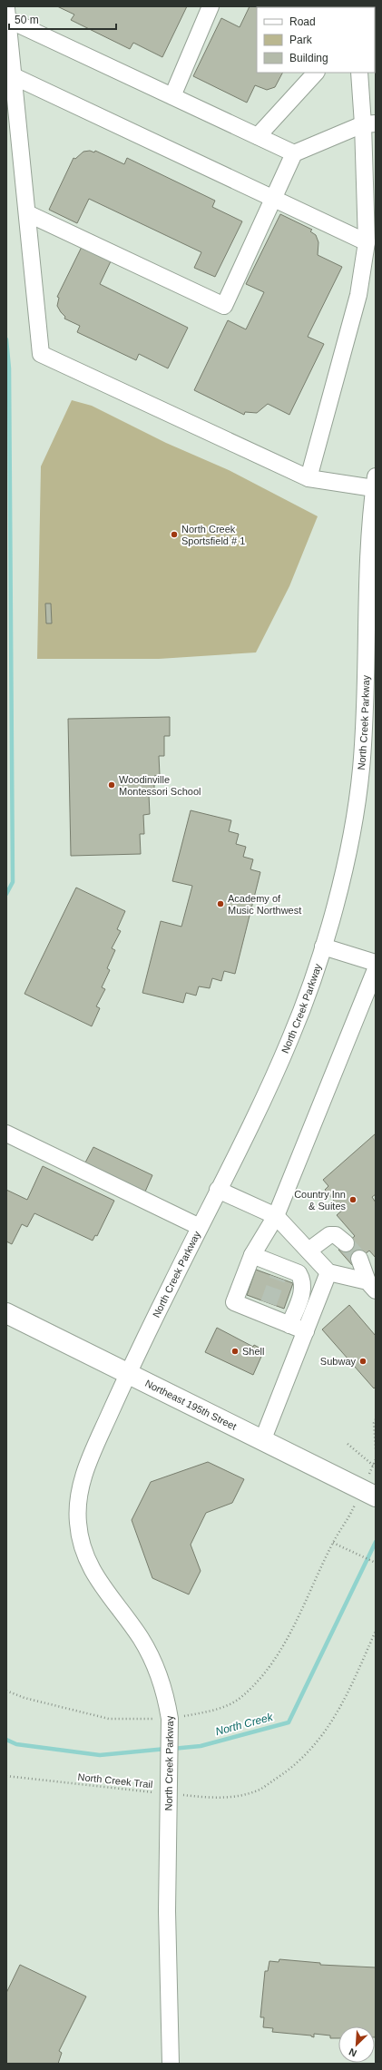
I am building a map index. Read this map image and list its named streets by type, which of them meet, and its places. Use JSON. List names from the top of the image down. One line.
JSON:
{"streets":{"main road":["Northeast 195th Street"],"street":["North Creek Parkway"],"path":["North Creek Trail"]},"crossings":[["North Creek Parkway","Northeast 195th Street"],["North Creek Parkway","North Creek Trail"]],"water":["North Creek"],"places":["North Creek Sportsfield # 1","Woodinville Montessori School","Academy of Music Northwest","Country Inn & Suites","Shell","Subway"],"legend":["Road","Park","Building"],"scale_bar":"50 m","north":"bottom left"}
